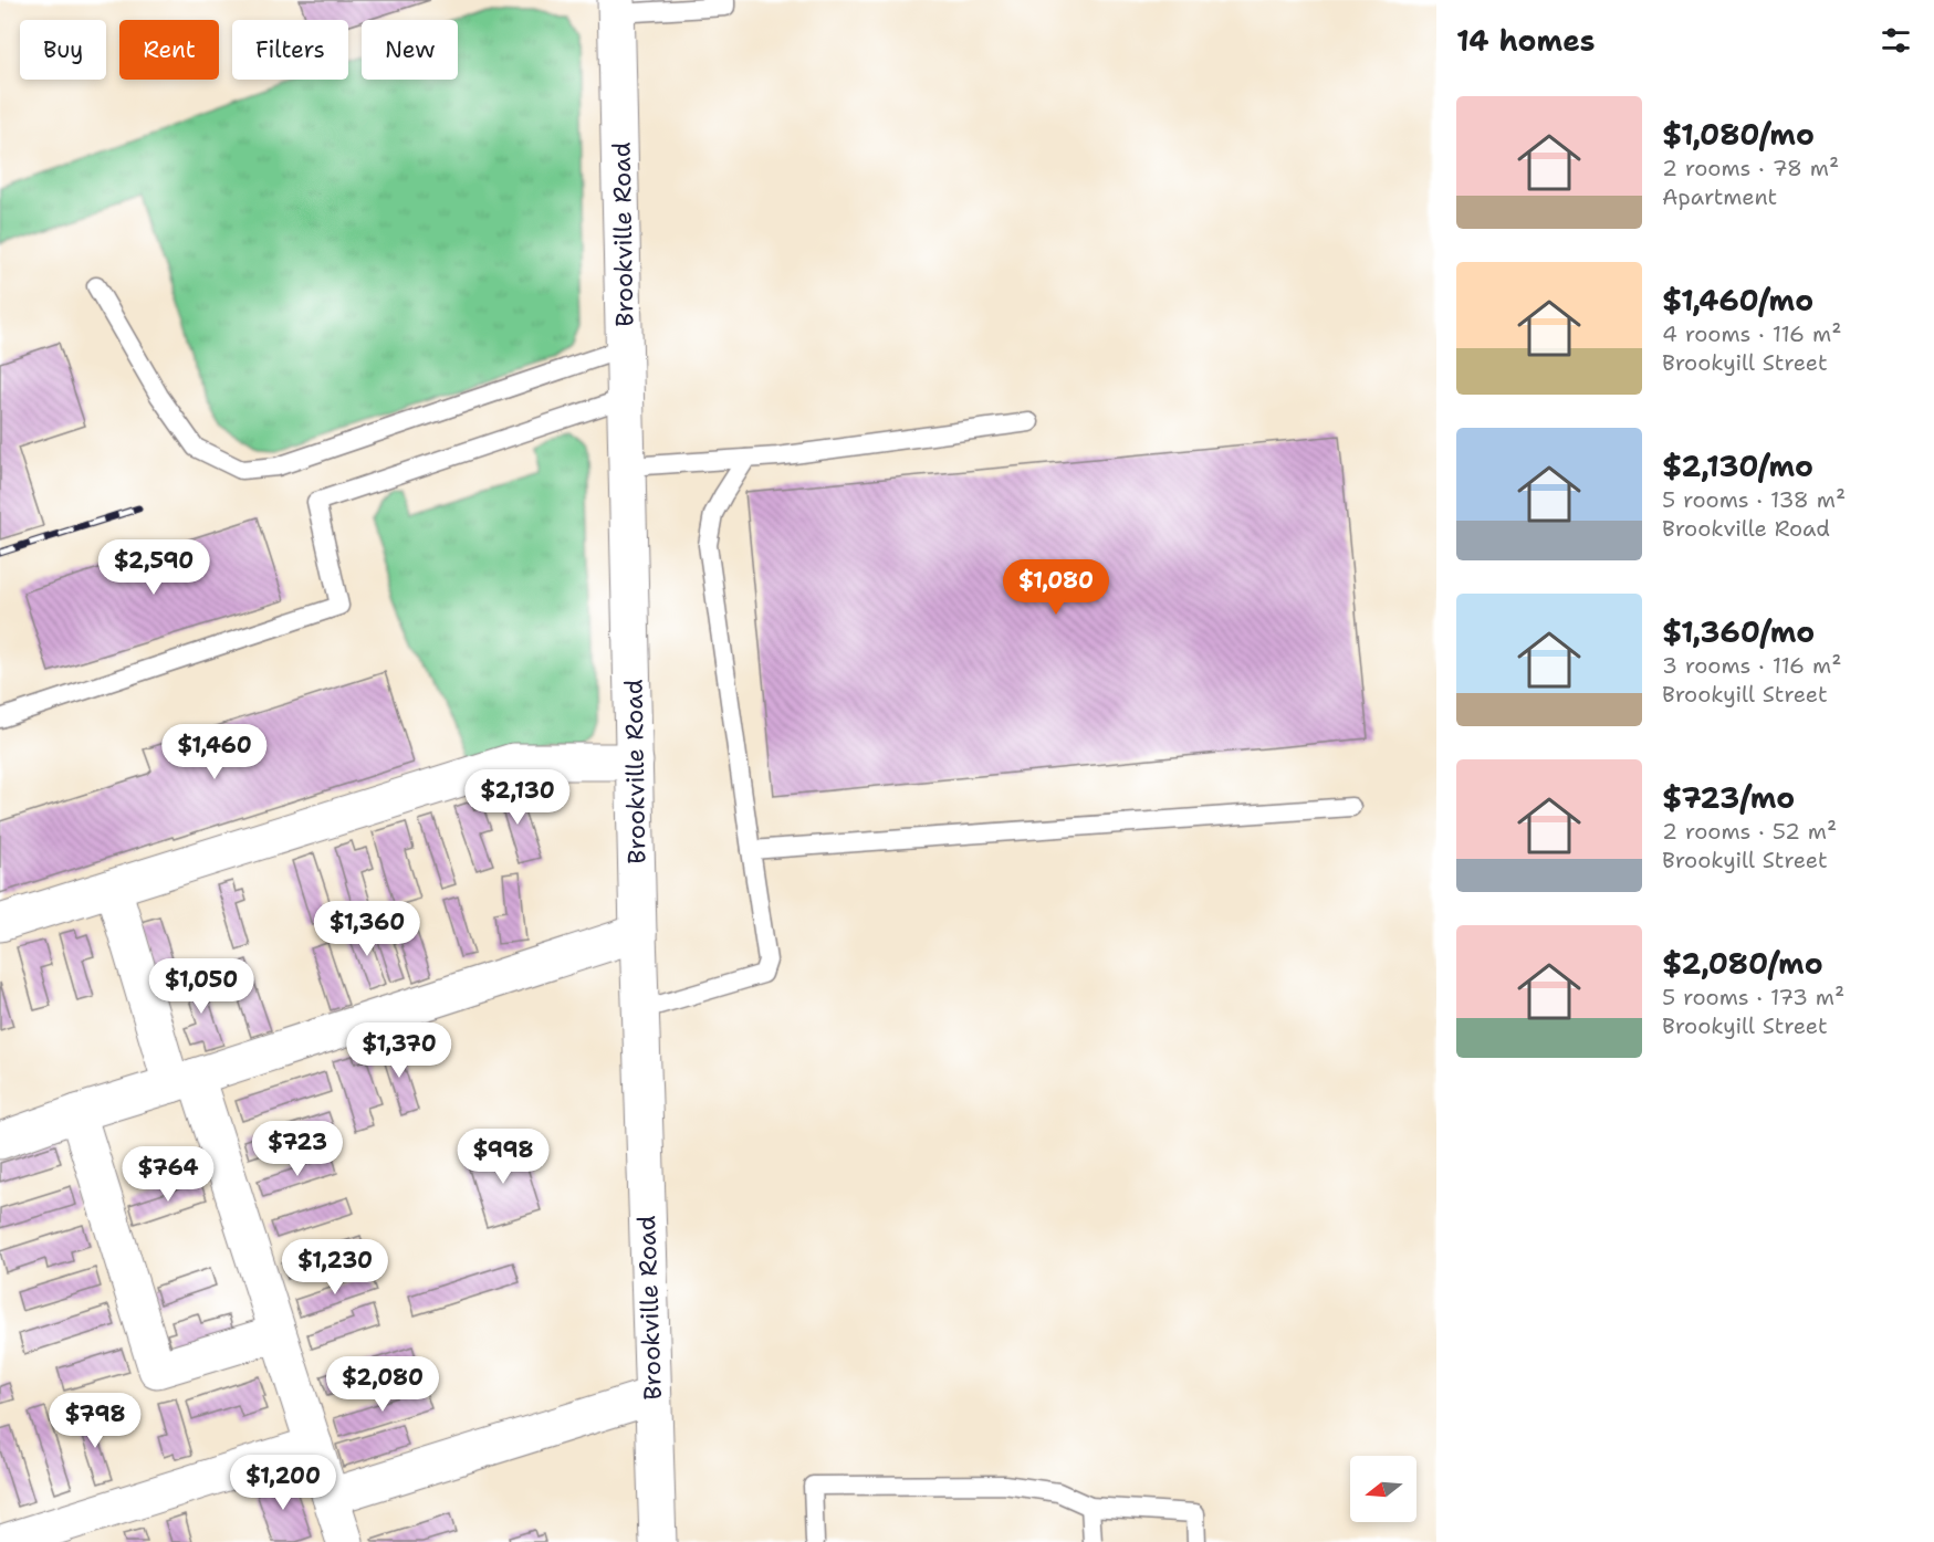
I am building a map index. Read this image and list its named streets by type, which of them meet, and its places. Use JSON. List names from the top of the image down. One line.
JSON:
{"streets":{"street":["Brookville Road"]},"north":"left","page":{"heading":"14 homes","chip":["Buy","Rent","Filters","New"],"list":[{"name":"$1,080/mo","note":"2 rooms · 78 m² · Apartment"},{"name":"$1,460/mo","note":"4 rooms · 116 m² · Brookyill Street"},{"name":"$2,130/mo","note":"5 rooms · 138 m² · Brookville Road"},{"name":"$1,360/mo","note":"3 rooms · 116 m² · Brookyill Street"},{"name":"$723/mo","note":"2 rooms · 52 m² · Brookyill Street"},{"name":"$2,080/mo","note":"5 rooms · 173 m² · Brookyill Street"}],"price":["$2,590","$1,080","$1,460","$2,130","$1,360","$1,050","$1,370","$723","$998","$764","$1,230","$2,080","$798","$1,200"]}}
